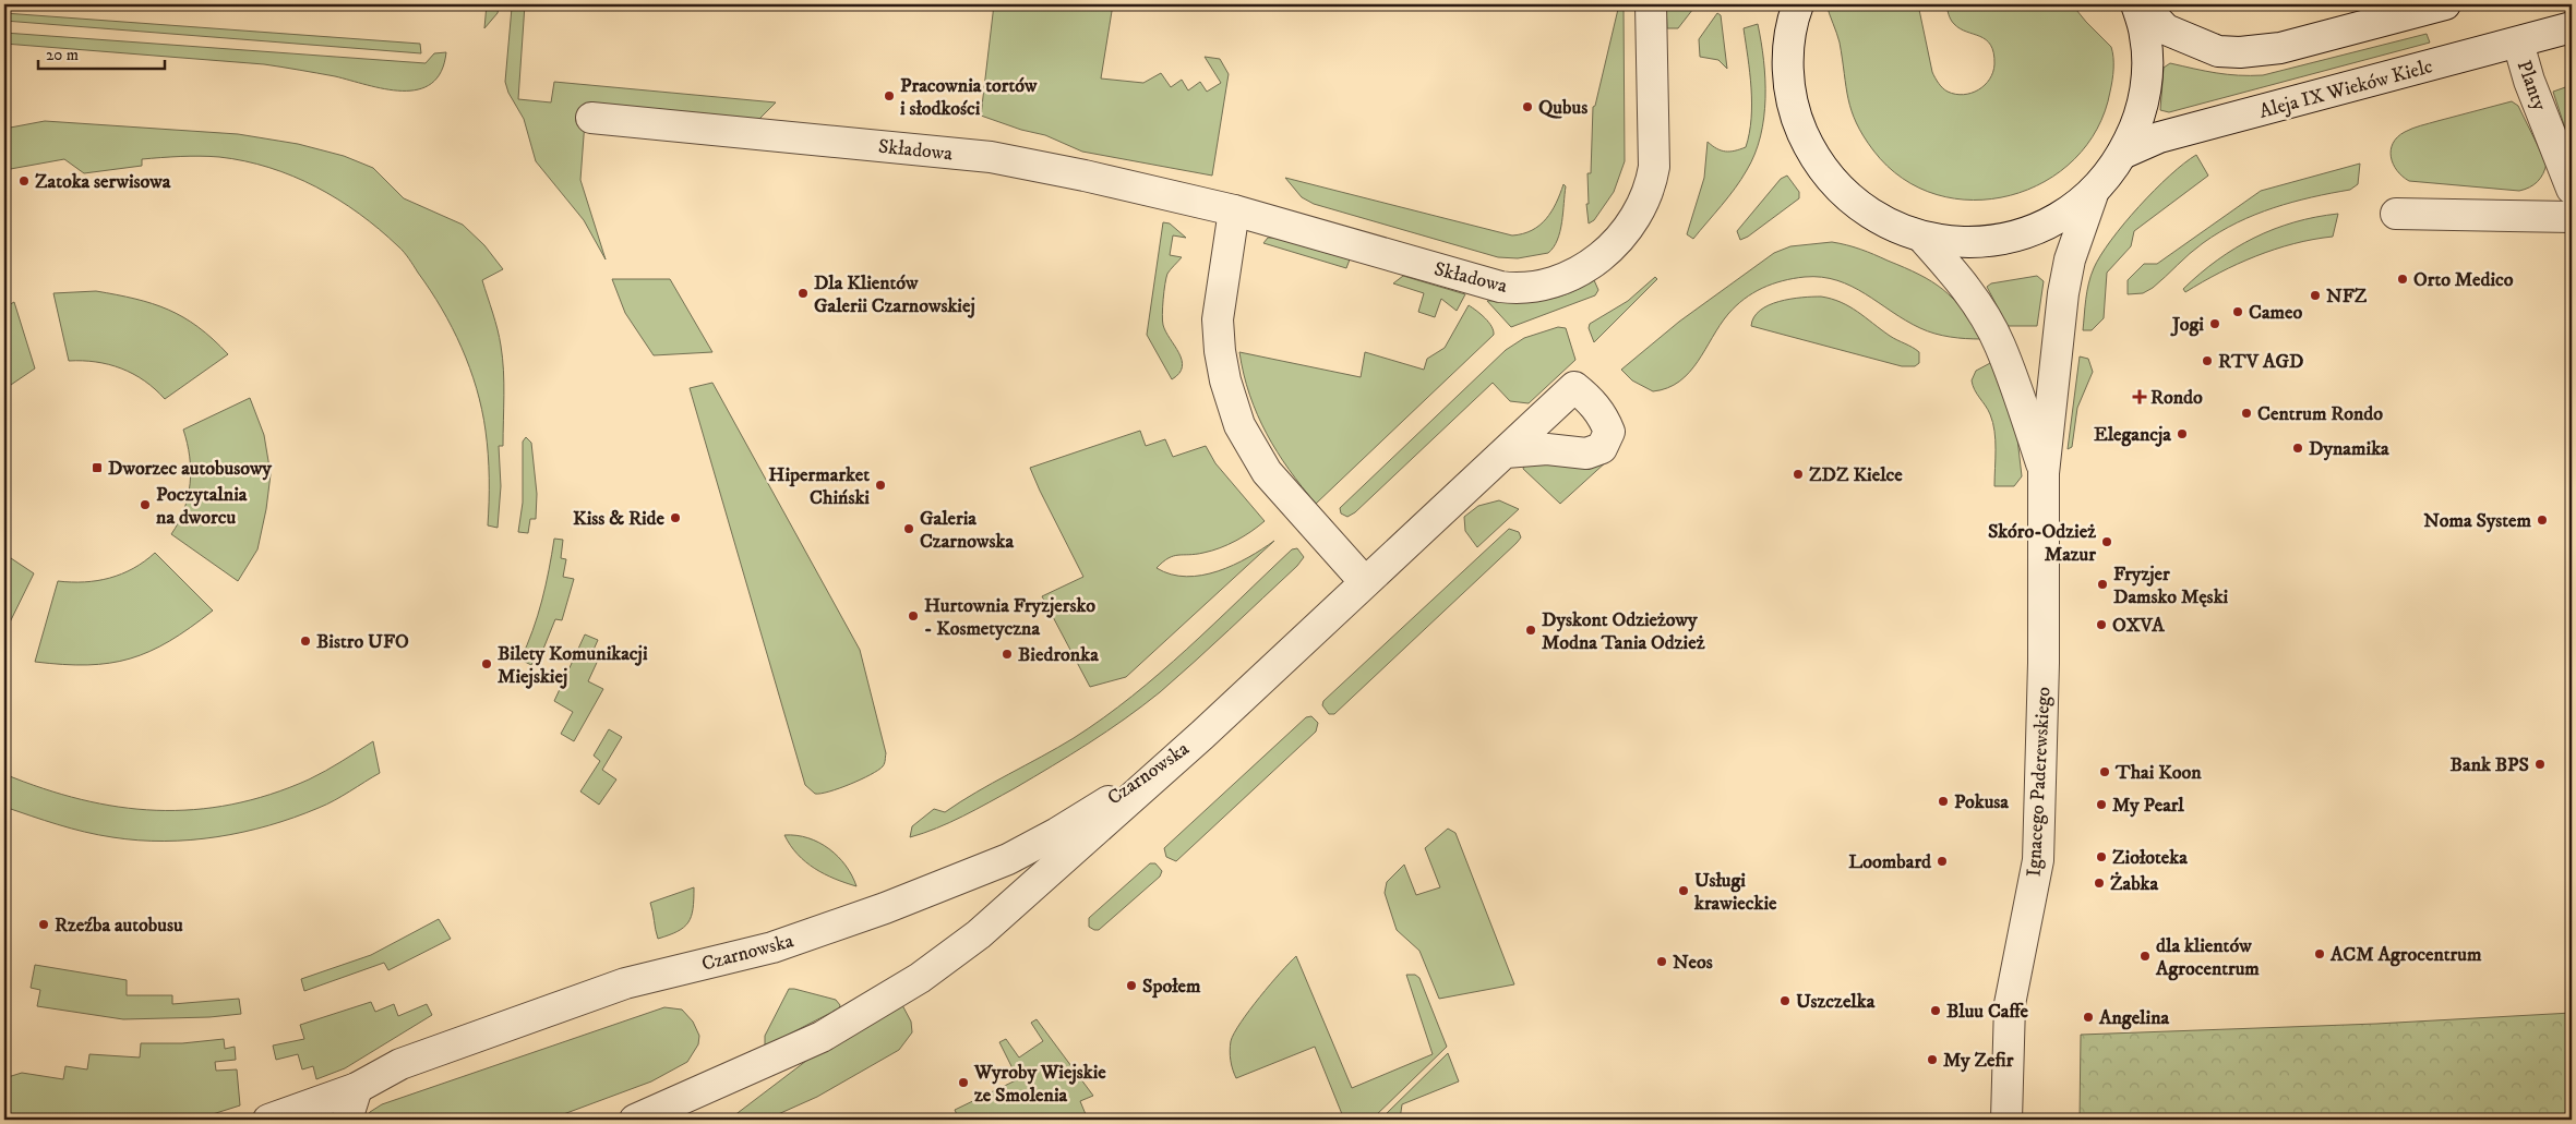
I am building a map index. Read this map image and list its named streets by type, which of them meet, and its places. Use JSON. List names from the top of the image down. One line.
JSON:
{"streets":{"street":["Planty","Aleja IX Wieków Kielc","Składowa","Czarnowska","Ignacego Paderewskiego"]},"crossings":[["Planty","Aleja IX Wieków Kielc"]],"places":{"other":["Pracownia tortów i słodkości","Qubus","Zatoka serwisowa","Orto Medico","Dla Klientów Galerii Czarnowskiej","NFZ","Cameo","Jogi","RTV AGD","Centrum Rondo","Elegancja","Dynamika","ZDZ Kielce","Hipermarket Chiński","Poczytalnia na dworcu","Kiss & Ride","Noma System","Galeria Czarnowska","Skóro-Odzież Mazur","Fryzjer Damsko Męski","Hurtownia Fryzjersko - Kosmetyczna","OXVA","Dyskont Odzieżowy Modna Tania Odzież","Bistro UFO","Biedronka","Bilety Komunikacji Miejskiej","Bank BPS","Thai Koon","Pokusa","My Pearl","Ziołoteka","Loombard","Żabka","Usługi krawieckie","Rzeźba autobusu","ACM Agrocentrum","dla klientów Agrocentrum","Neos","Społem","Uszczelka","Bluu Caffe","Angelina","My Zefir","Wyroby Wiejskie ze Smolenia"],"health":["Rondo"],"transit":["Dworzec autobusowy"]},"scale_bar":"20 m"}
